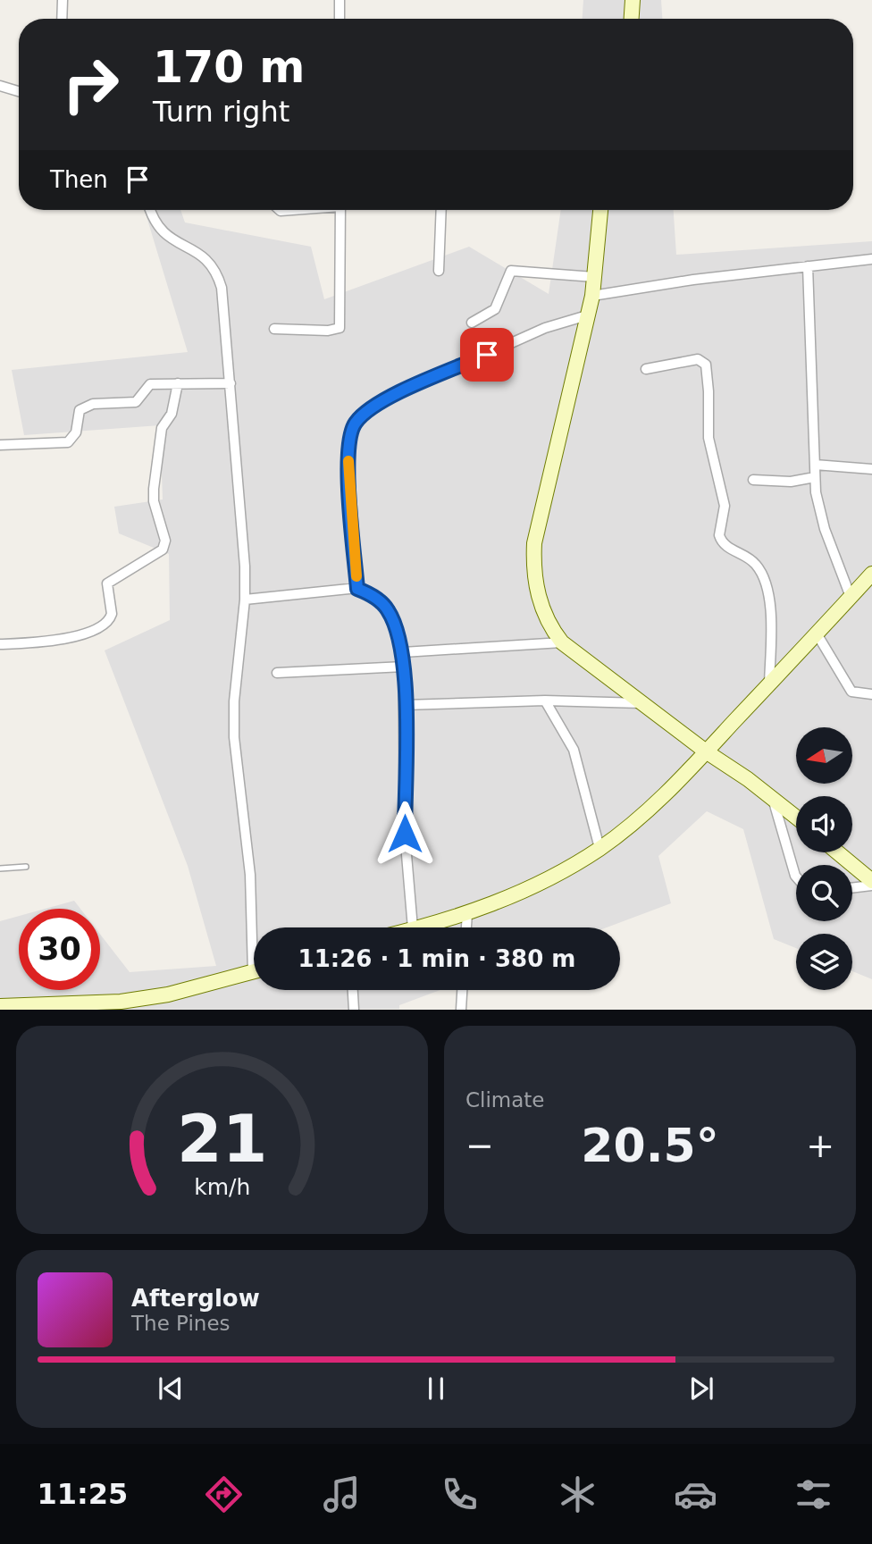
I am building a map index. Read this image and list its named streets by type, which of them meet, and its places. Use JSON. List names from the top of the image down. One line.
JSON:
{"north":"left","page":{"turn":["170 m","Turn right"],"then":"Then","limit":"30","trip":"11:26 · 1 min · 380 m","tile":"Climate","heat":["−","20.5°","+"],"song":["Afterglow","The Pines"],"tabs":"11:25","gauge":["21","km/h"]}}
